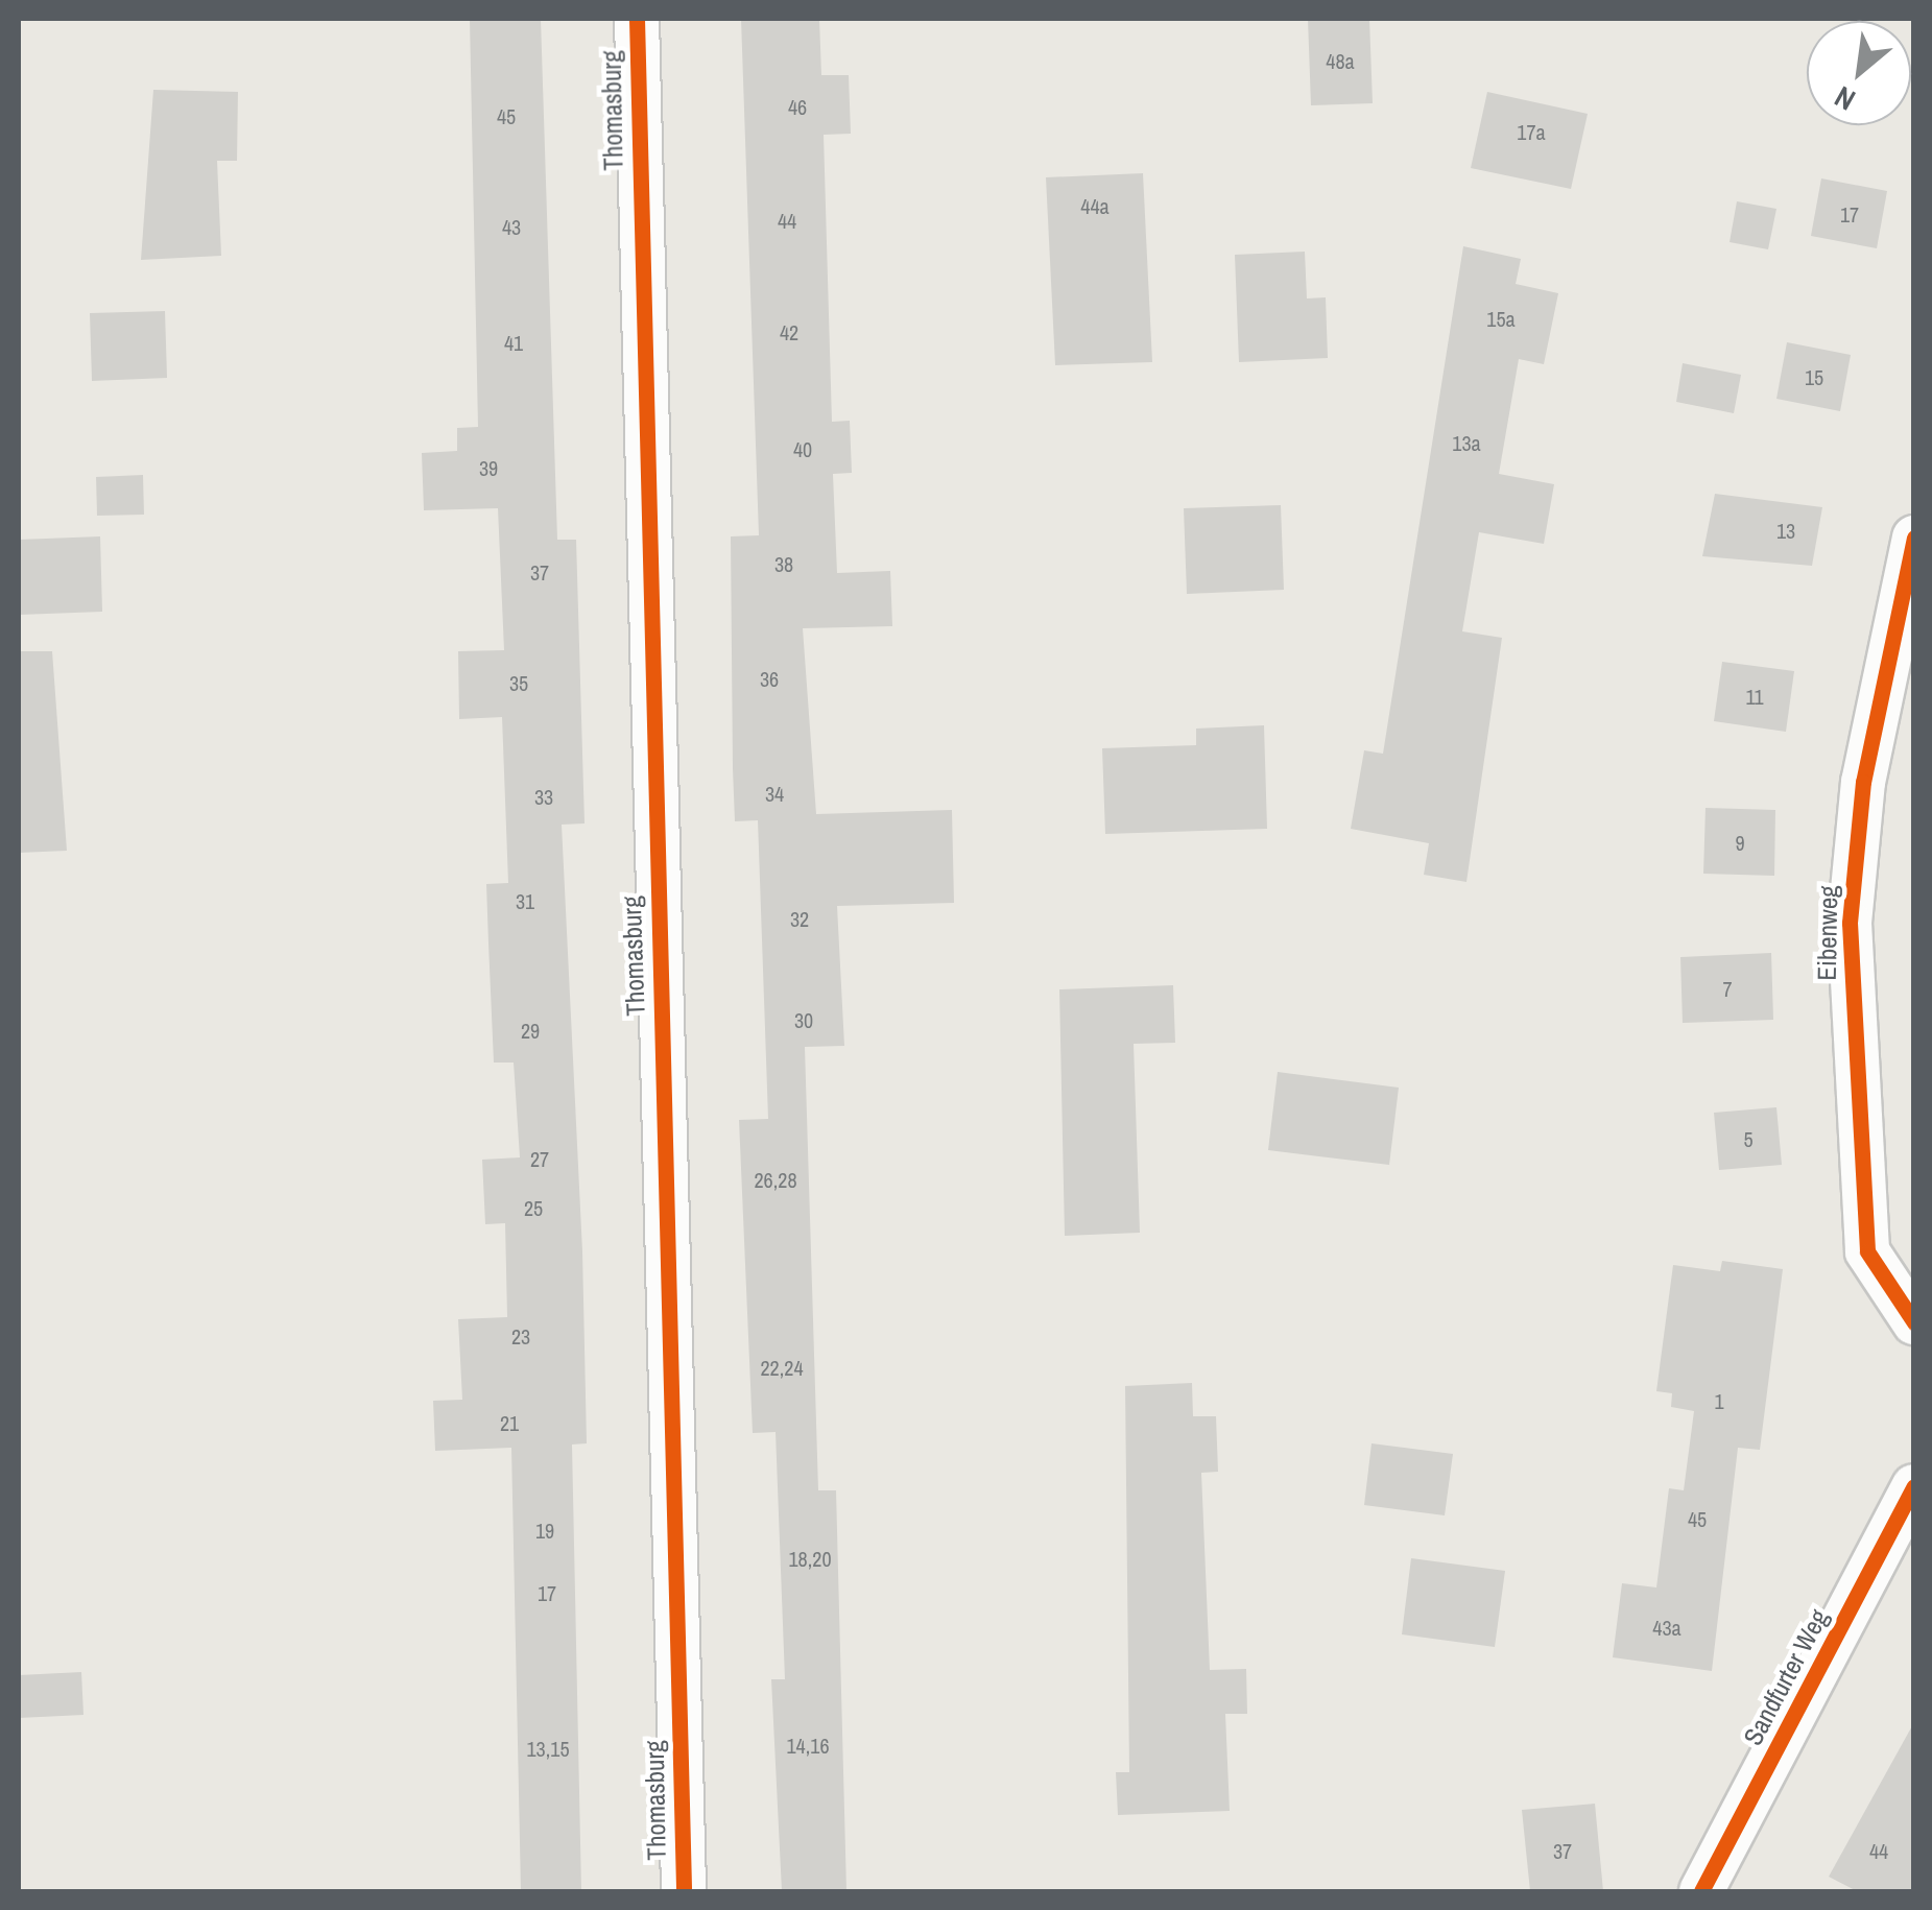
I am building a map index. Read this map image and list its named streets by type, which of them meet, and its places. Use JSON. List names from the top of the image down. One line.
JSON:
{"streets":{"street":["Thomasburg","Eibenweg","Sandfurter Weg"]},"house_numbers":["48a","46","45","17a","44a","17","44","43","15a","42","41","15","13a","40","39","13","38","37","36","35","11","34","33","9","31","32","7","30","29","5","27","26,28","25","23","22,24","1","21","45","19","18,20","17","43a","14,16","13,15","37","44"],"north":"bottom left"}
